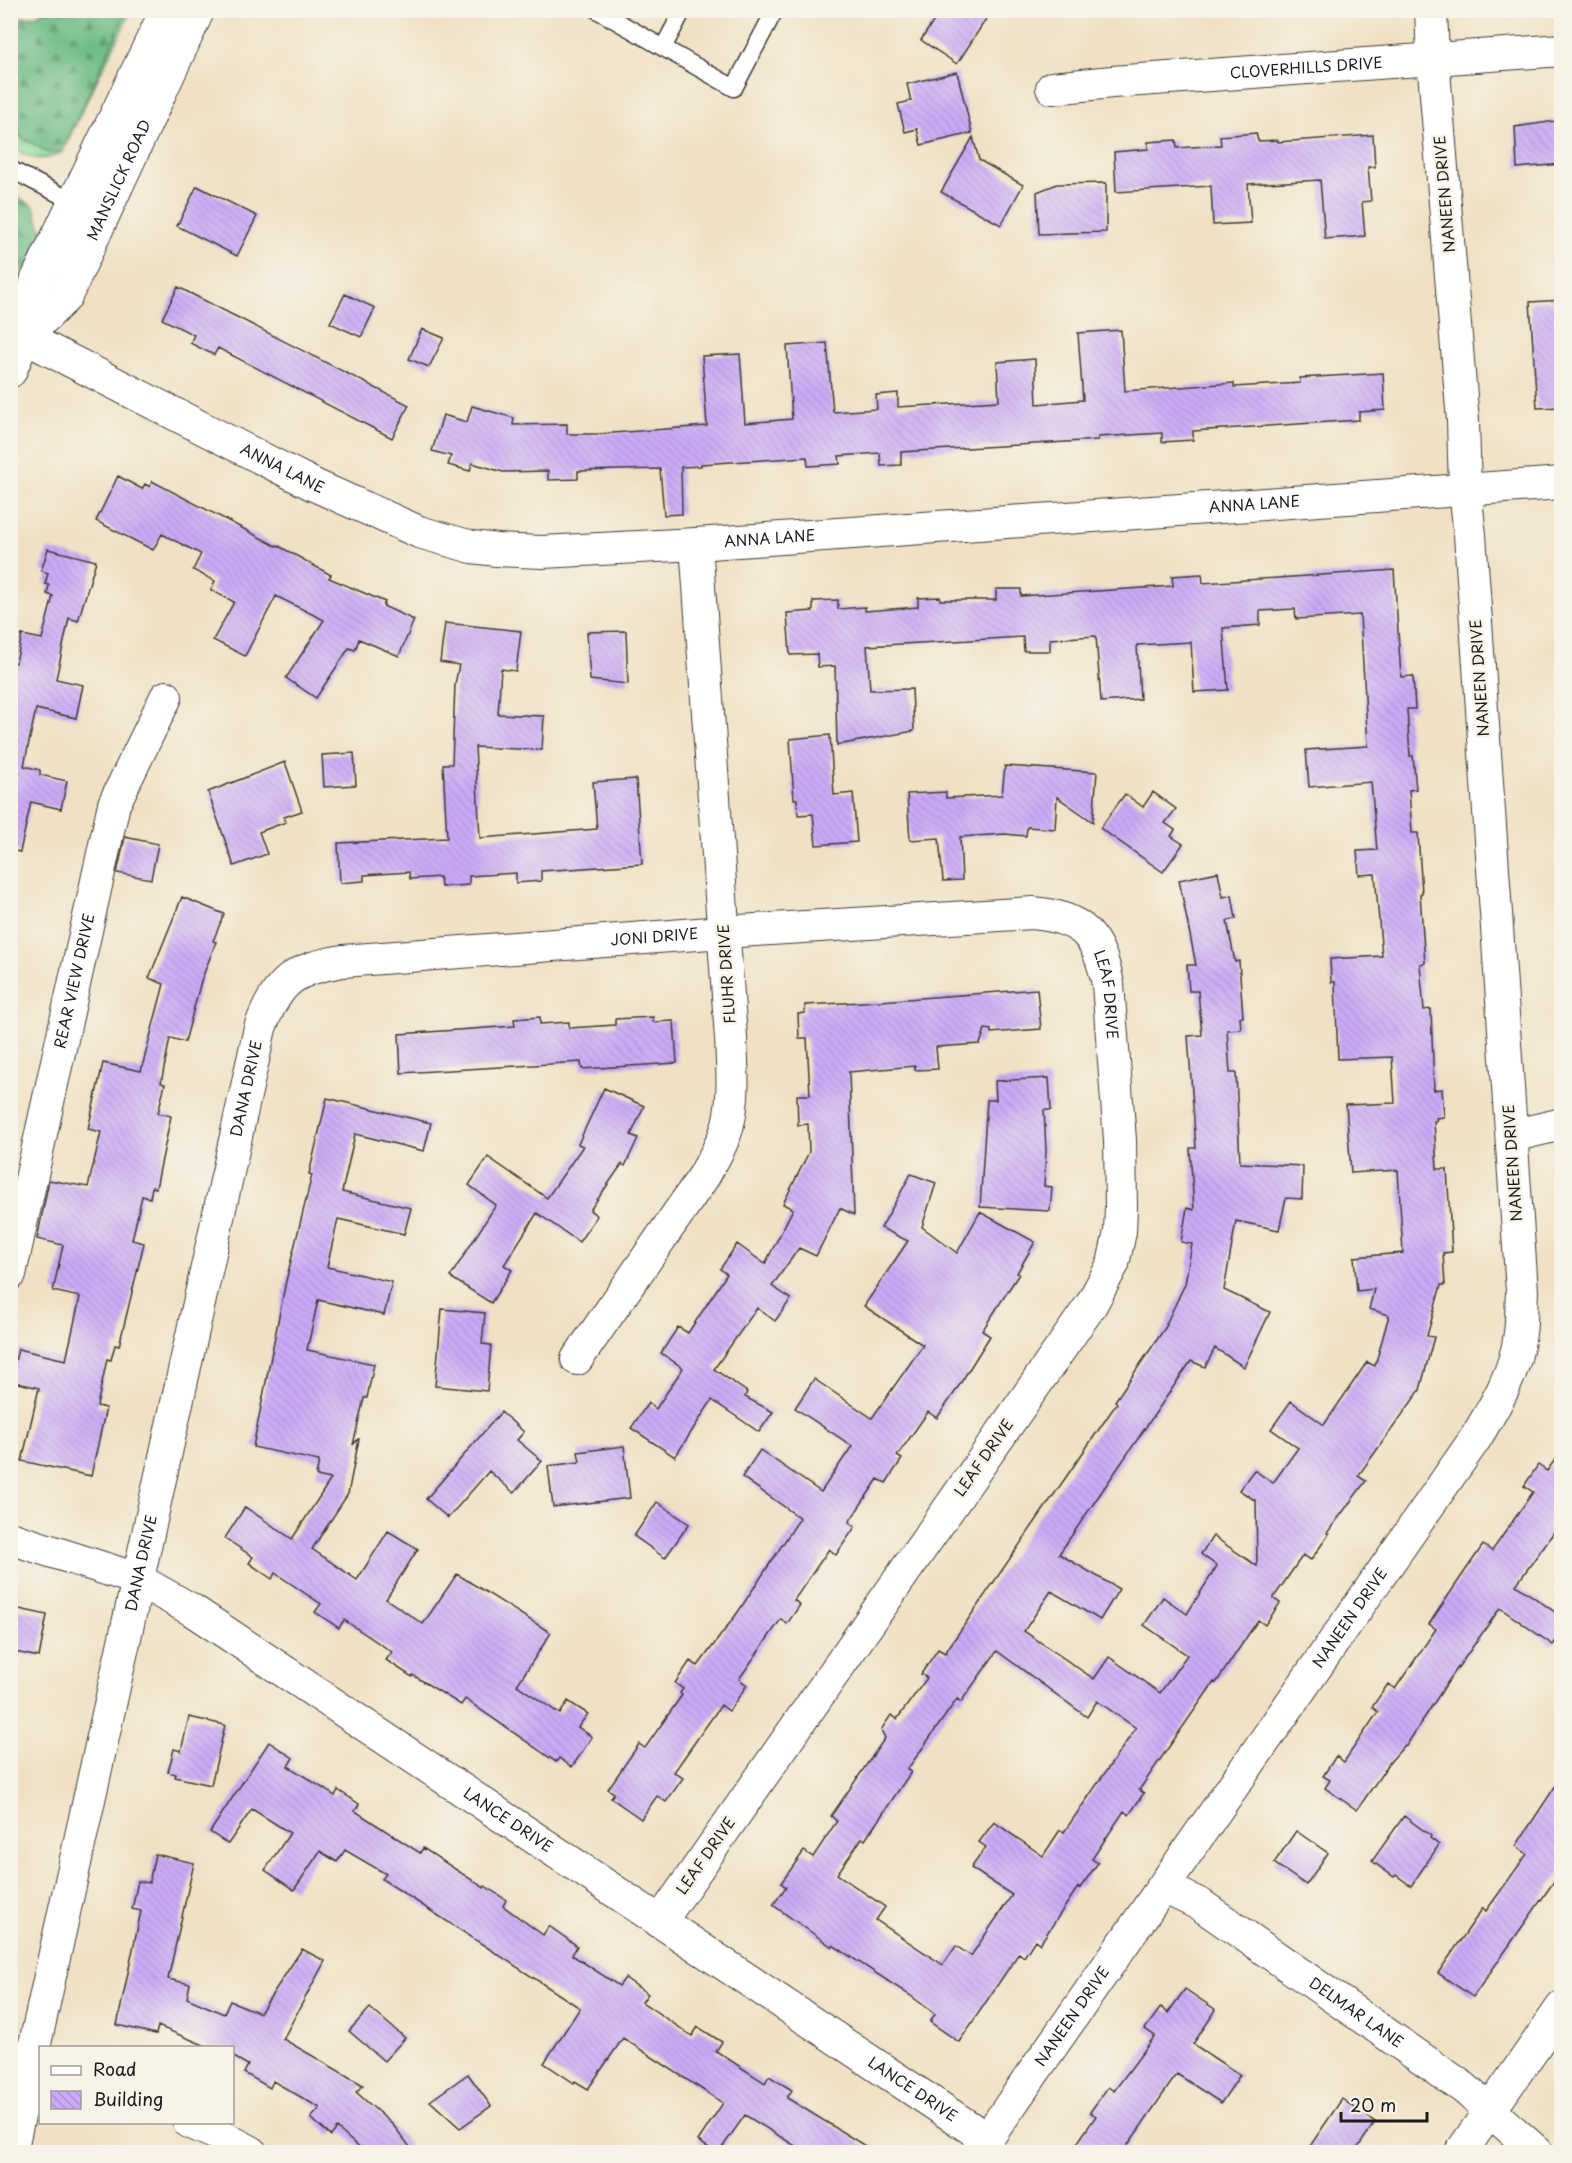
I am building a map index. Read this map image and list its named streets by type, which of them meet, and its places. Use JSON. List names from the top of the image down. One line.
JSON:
{"streets":{"main road":["MANSLICK ROAD"],"street":["CLOVERHILLS DRIVE","NANEEN DRIVE","ANNA LANE","JONI DRIVE","FLUHR DRIVE","REAR VIEW DRIVE","LEAF DRIVE","DANA DRIVE","LANCE DRIVE","DELMAR LANE"]},"crossings":[["CLOVERHILLS DRIVE","NANEEN DRIVE"],["MANSLICK ROAD","ANNA LANE"],["NANEEN DRIVE","ANNA LANE"],["NANEEN DRIVE","LANCE DRIVE"],["NANEEN DRIVE","DELMAR LANE"],["ANNA LANE","FLUHR DRIVE"],["JONI DRIVE","FLUHR DRIVE"],["JONI DRIVE","LEAF DRIVE"],["JONI DRIVE","DANA DRIVE"],["LEAF DRIVE","LANCE DRIVE"],["DANA DRIVE","LANCE DRIVE"]],"legend":["Road","Building"],"scale_bar":"20 m"}
